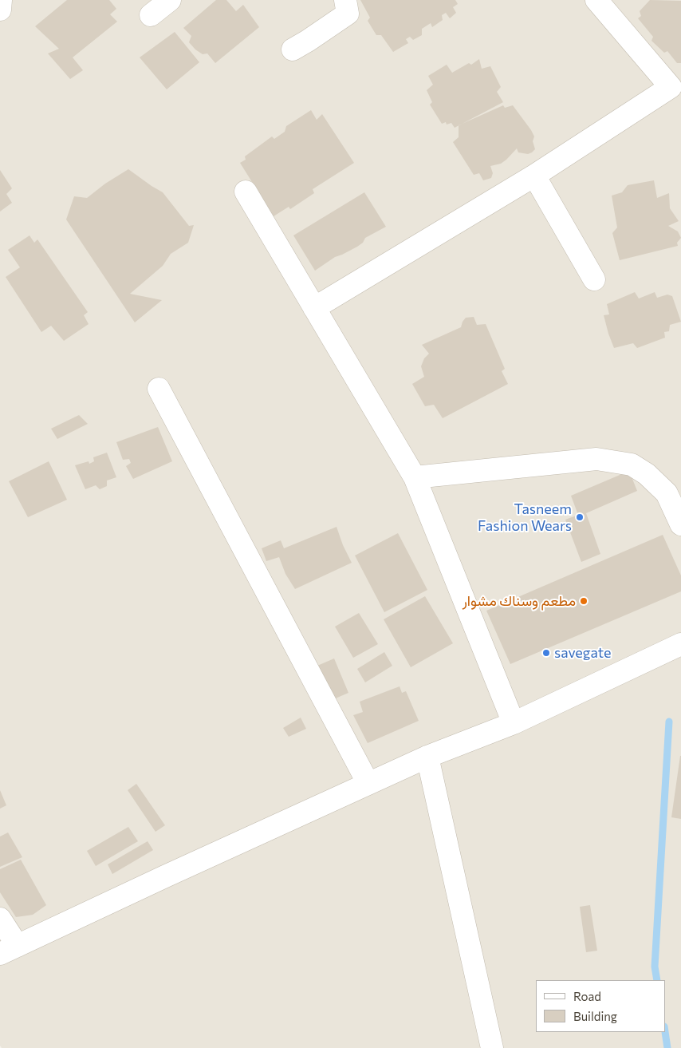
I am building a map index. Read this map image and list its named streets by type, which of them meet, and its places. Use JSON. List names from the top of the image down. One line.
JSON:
{"places":["Tasneem Fashion Wears","مطعم وسناك مشوار","savegate"],"legend":["Road","Building"]}
